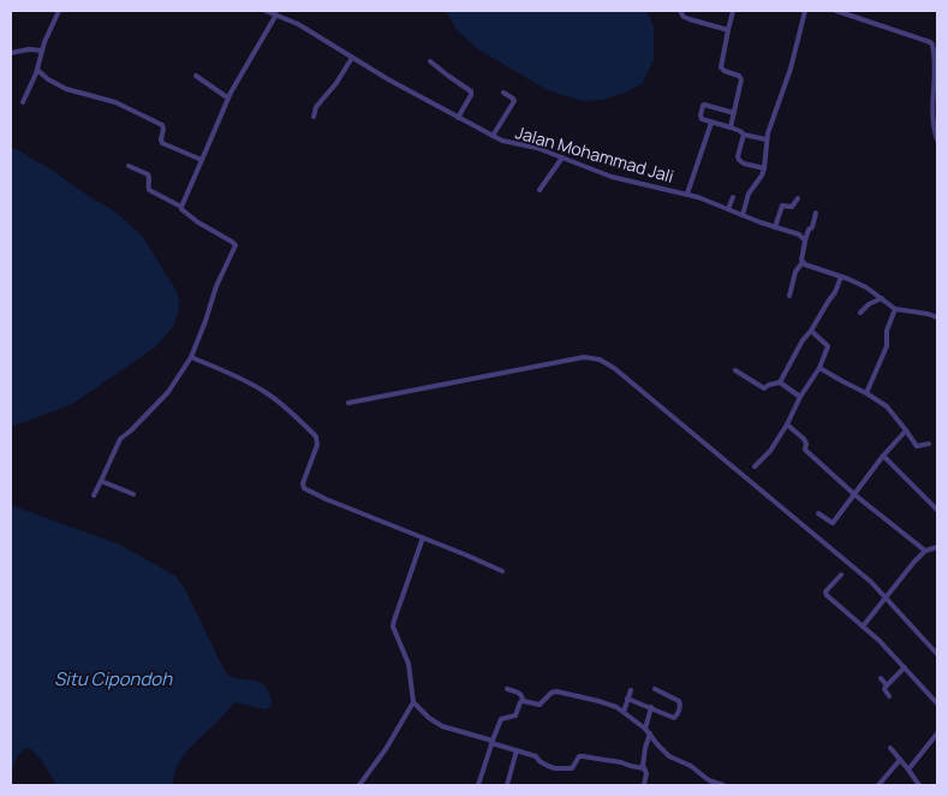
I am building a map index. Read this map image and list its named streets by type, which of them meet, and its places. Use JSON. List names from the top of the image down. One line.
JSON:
{"streets":{"street":["Jalan Mohammad Jali"]},"water":["Situ Cipondoh"]}
